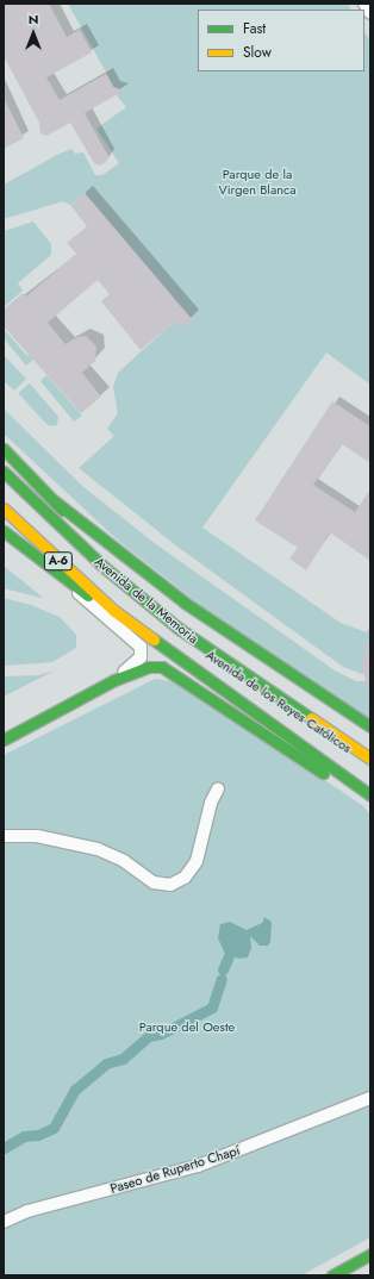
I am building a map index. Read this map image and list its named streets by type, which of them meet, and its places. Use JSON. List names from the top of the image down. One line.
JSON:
{"streets":{"main road":["A-6","Avenida de la Memoria","Avenida de los Reyes Católicos"],"street":["Paseo de Ruperto Chapí"]},"crossings":[["Avenida de la Memoria","Avenida de los Reyes Católicos"]],"parks":["Parque de la Virgen Blanca","Parque del Oeste"],"legend":["Fast","Slow"],"north":"top"}
